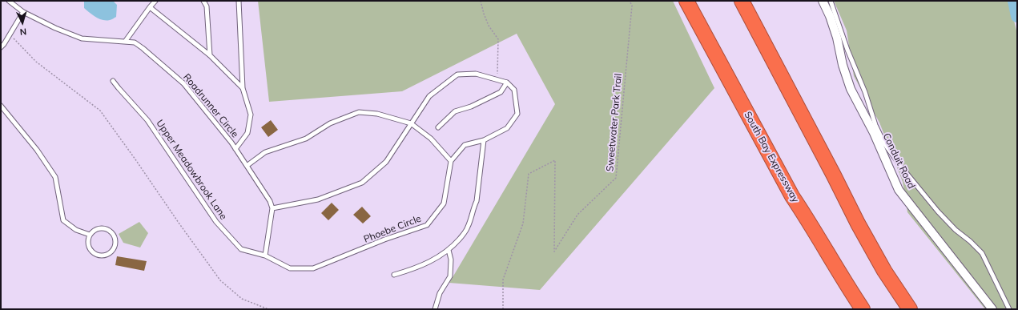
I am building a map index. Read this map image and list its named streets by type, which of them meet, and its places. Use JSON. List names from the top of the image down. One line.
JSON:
{"streets":{"highway":["South Bay Expressway"],"street":["Conduit Road"],"lane":["Roadrunner Circle","Upper Meadowbrook Lane","Phoebe Circle"],"path":["Sweetwater Park Trail"]},"crossings":[["Upper Meadowbrook Lane","Phoebe Circle"]],"north":"bottom"}
